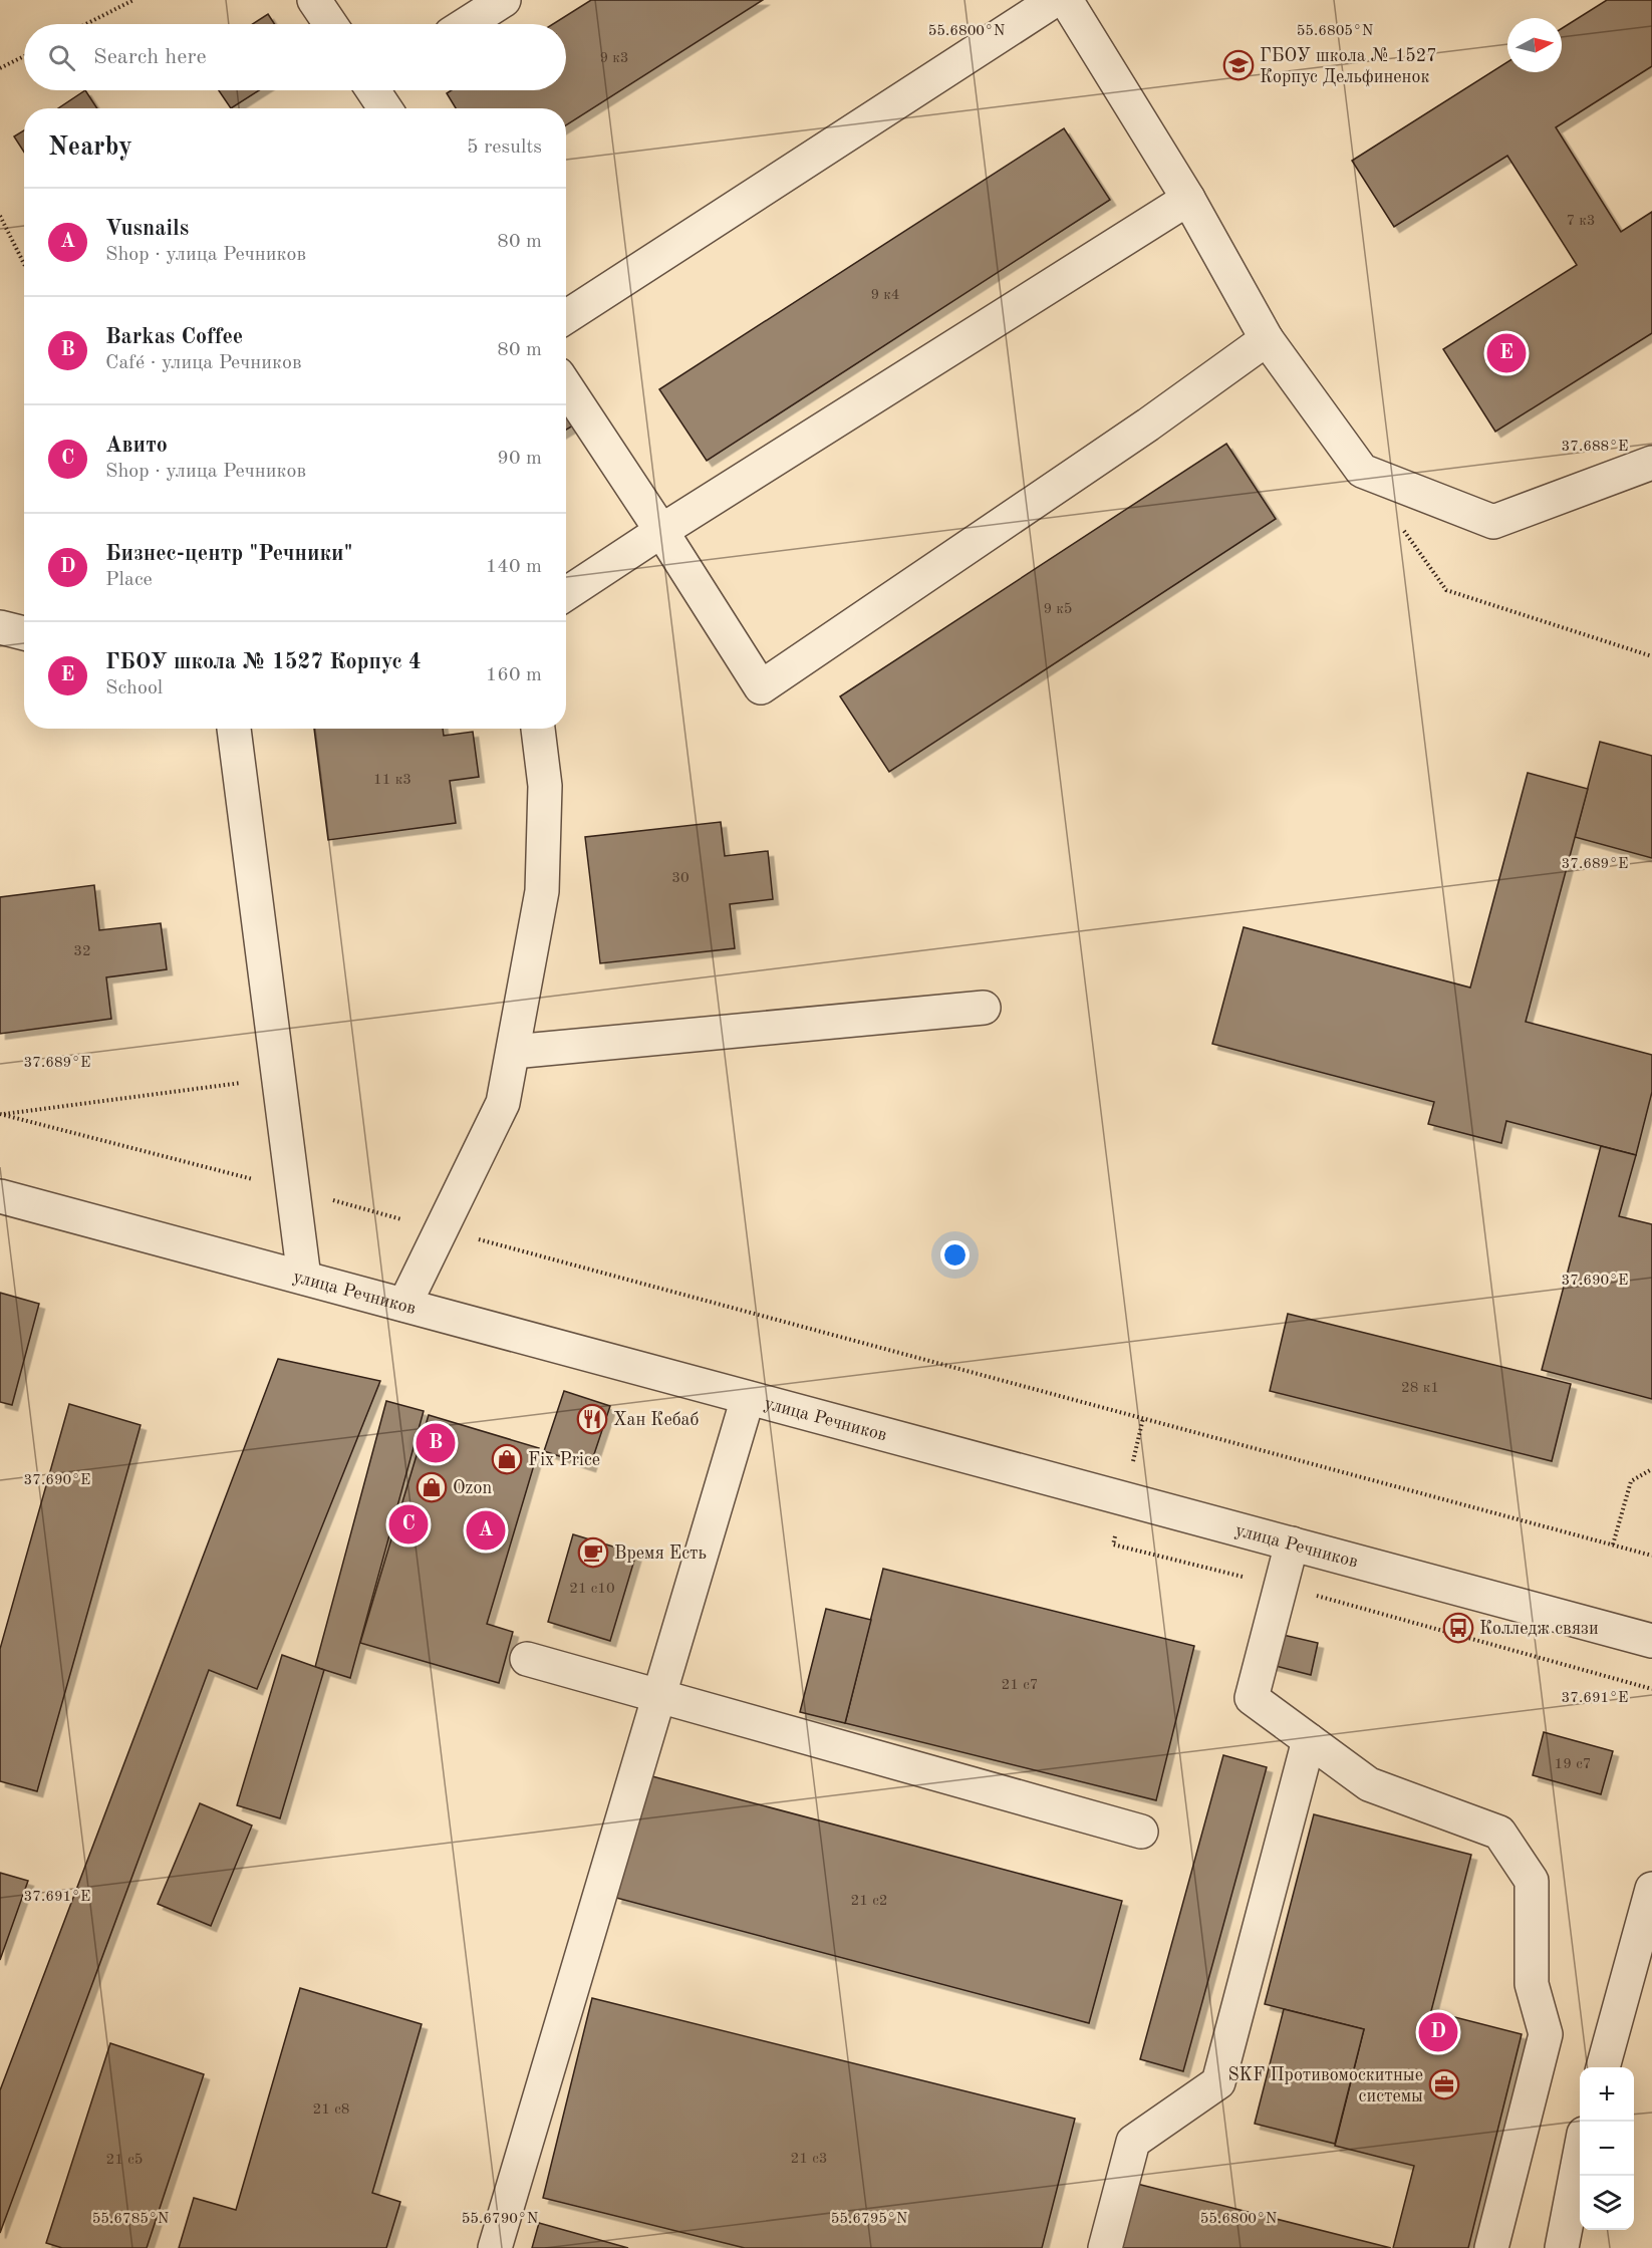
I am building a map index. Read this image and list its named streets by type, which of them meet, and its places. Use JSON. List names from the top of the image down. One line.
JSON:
{"streets":{"street":["улица Речников"]},"places":{"school or university":["ГБОУ школа № 1527 Корпус Дельфиненок"],"restaurant":["Хан Кебаб"],"shop":["Fix Price","Ozon"],"cafe":["Время Есть"],"bus stop":["Колледж связи"],"office":["SKF Противомоскитные системы"]},"house_numbers":["9 к3","7 к3","9 к4","9 к5","11 к3","30","32","28 к1","21 с10","21 с7","19 с7","21 с2","21 с8","21 с3","21 с5"],"north":"right","page":{"search":"Search here","heading":["Nearby","5 results"],"list":[{"mark":"A","name":"Vusnails","note":"Shop · улица Речников","value":"80 m"},{"mark":"B","name":"Barkas Coffee","note":"Café · улица Речников","value":"80 m"},{"mark":"C","name":"Авито","note":"Shop · улица Речников","value":"90 m"},{"mark":"D","name":"Бизнес-центр \"Речники\"","note":"Place","value":"140 m"},{"mark":"E","name":"ГБОУ школа № 1527 Корпус 4","note":"School","value":"160 m"}],"pins":["E","B","C","A","D"],"map_buttons":["+","−"]},"coordinates":["55.6800°N","55.6805°N","37.688°E","37.689°E","37.690°E","37.691°E","55.6785°N","55.6790°N","55.6795°N"]}
